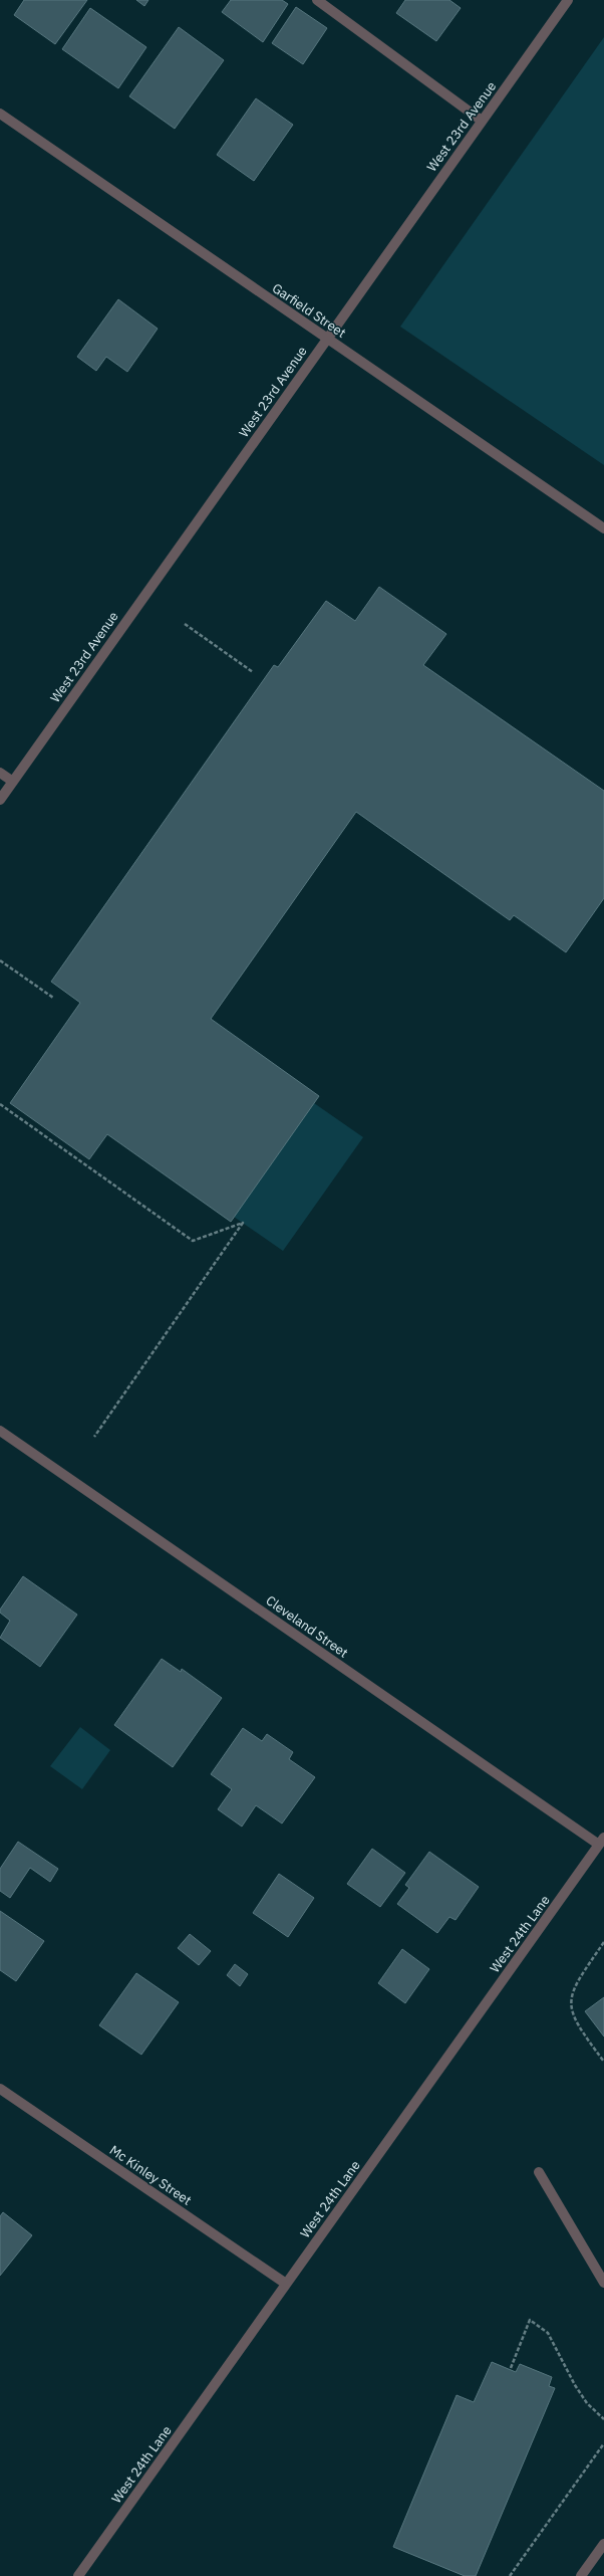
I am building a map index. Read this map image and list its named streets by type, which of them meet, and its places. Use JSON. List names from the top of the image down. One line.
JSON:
{"streets":{"street":["West 23rd Avenue","Garfield Street","Cleveland Street","West 24th Lane","Mc Kinley Street"]},"crossings":[["West 23rd Avenue","Garfield Street"],["Cleveland Street","West 24th Lane"],["West 24th Lane","Mc Kinley Street"]]}
